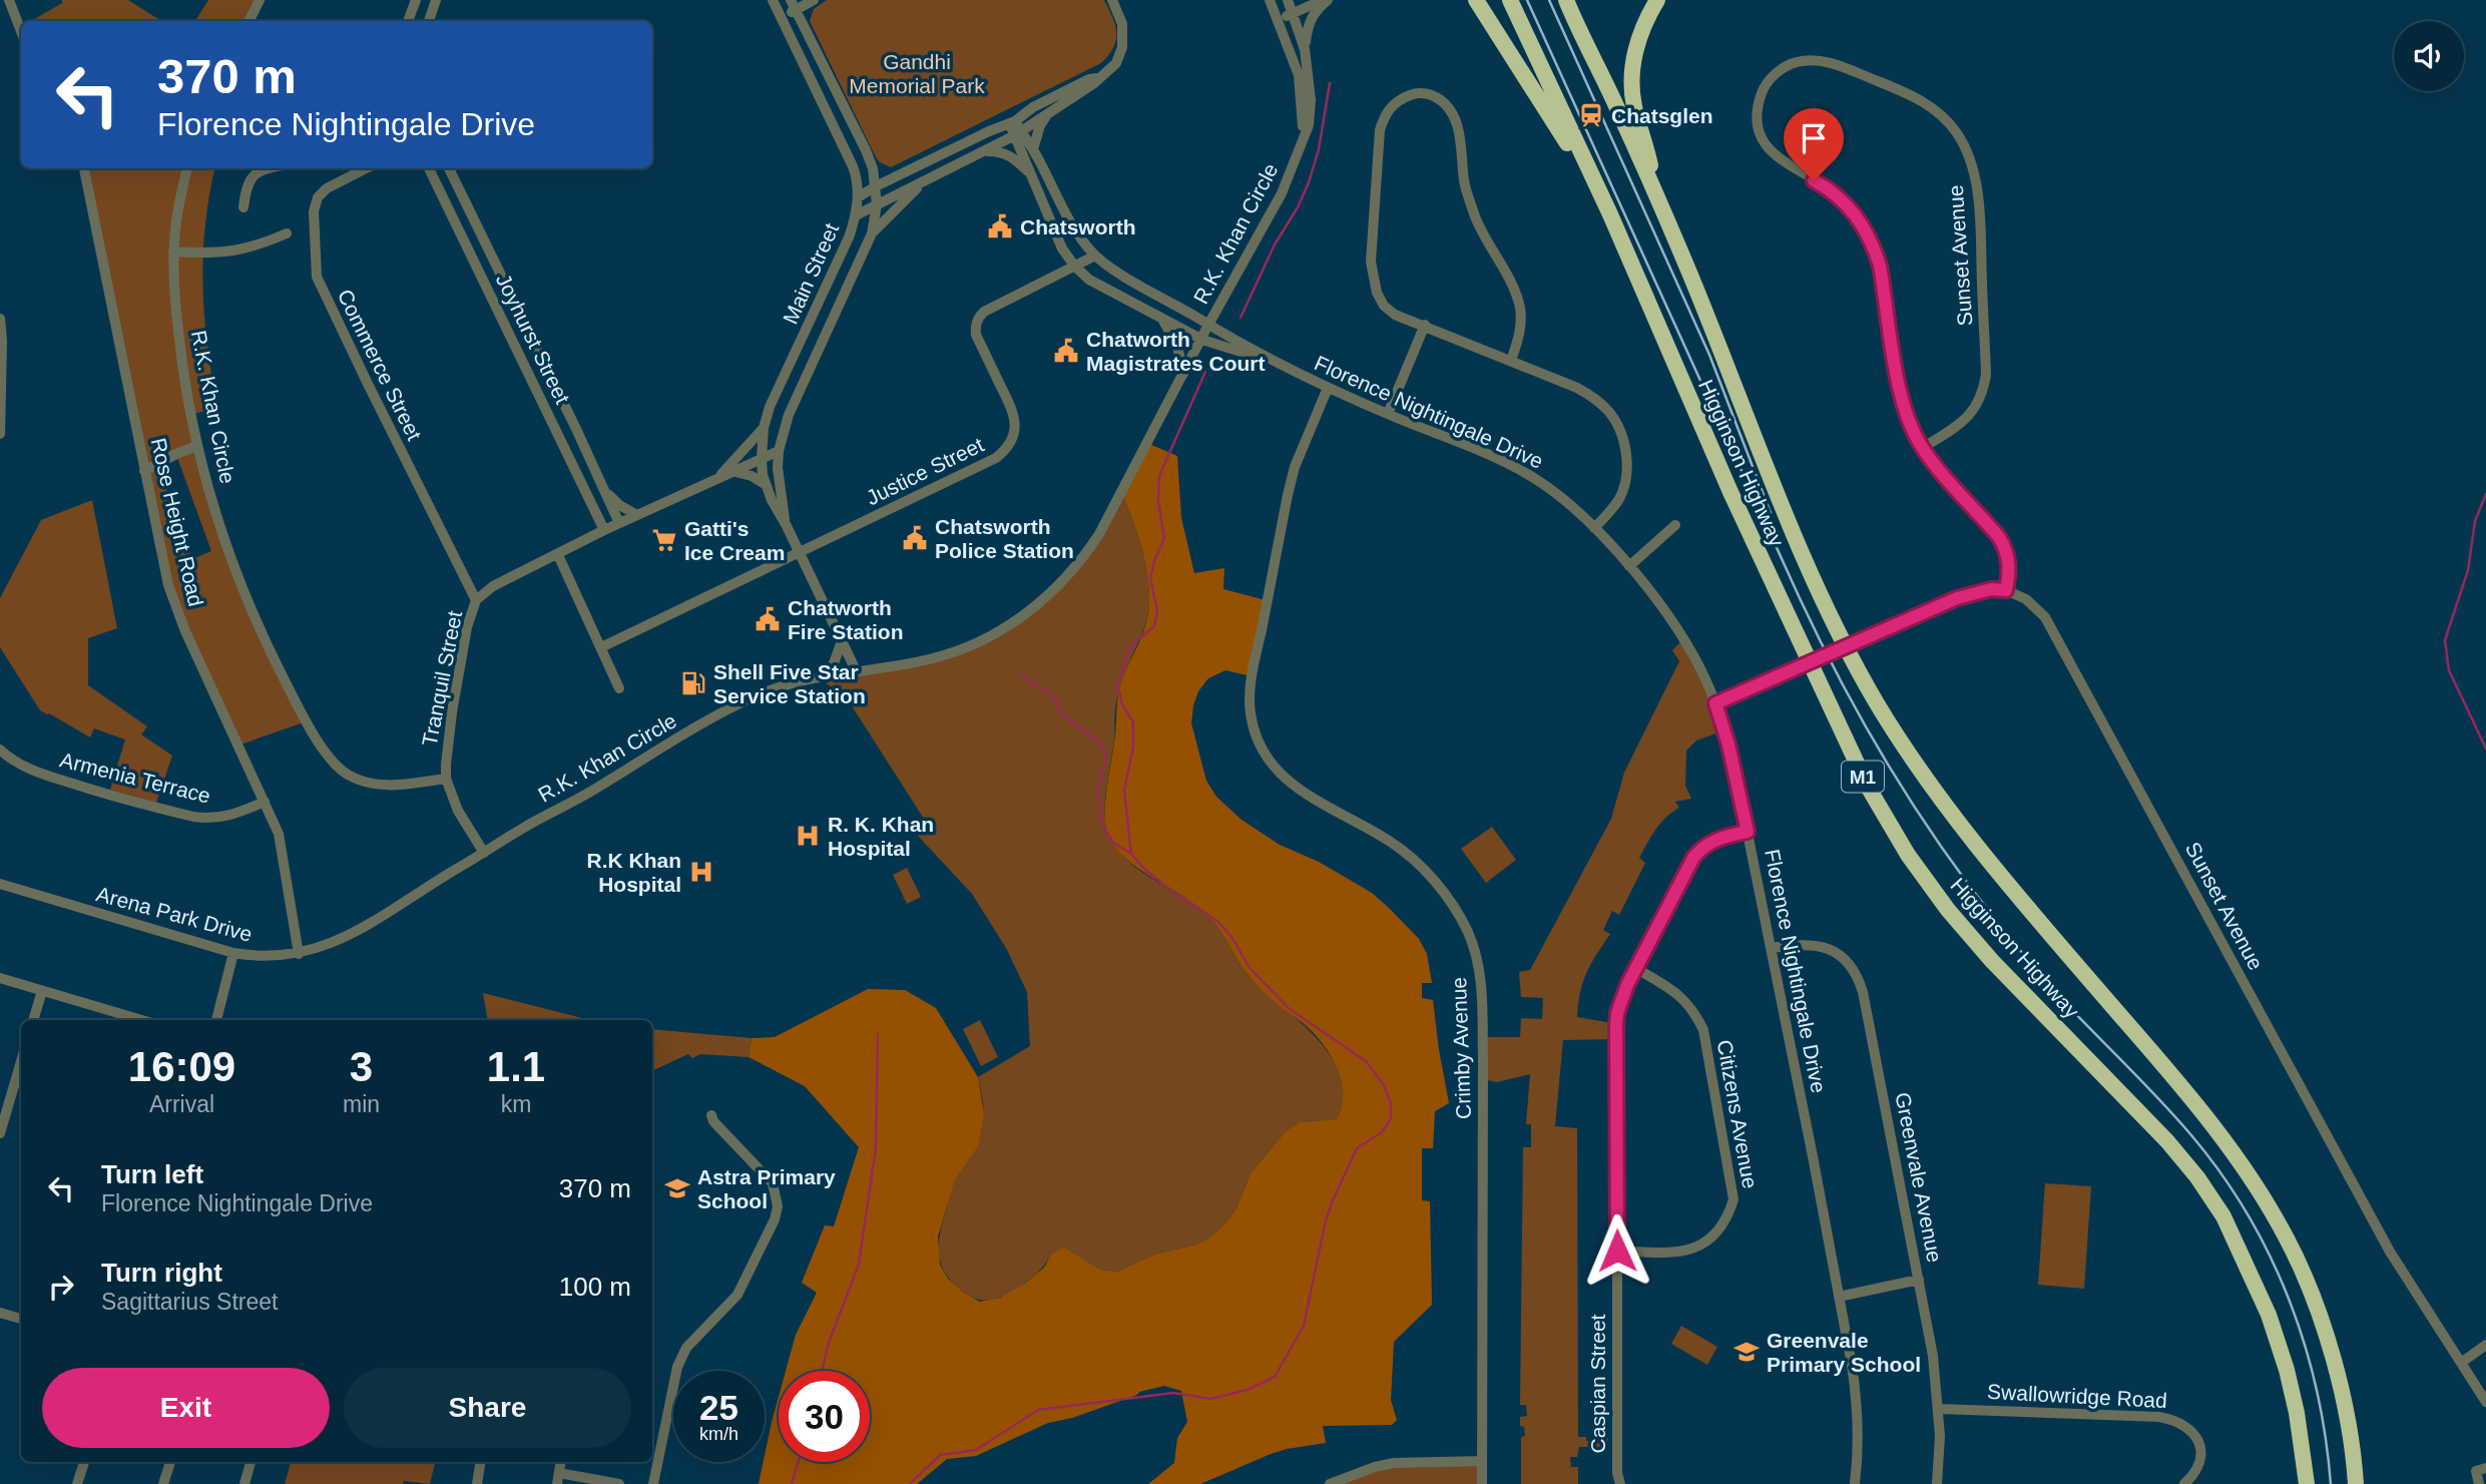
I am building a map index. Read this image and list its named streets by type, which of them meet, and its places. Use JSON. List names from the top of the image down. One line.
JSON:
{"streets":{"highway":["Higginson Highway","M1"],"street":["R.K. Khan Circle","Sunset Avenue","Main Street","Joyhurst Street","Commerce Street","Florence Nightingale Drive","Justice Street","Rose Height Road","Tranquil Street","Armenia Terrace","Arena Park Drive","Crimby Avenue","Citizens Avenue","Greenvale Avenue","Caspian Street","Swallowridge Road"]},"crossings":[["R.K. Khan Circle","Main Street"],["R.K. Khan Circle","Florence Nightingale Drive"],["R.K. Khan Circle","Tranquil Street"],["R.K. Khan Circle","Arena Park Drive"],["Main Street","Justice Street"],["Main Street","Tranquil Street"],["Joyhurst Street","Tranquil Street"],["Commerce Street","Tranquil Street"],["Florence Nightingale Drive","Justice Street"],["Florence Nightingale Drive","Crimby Avenue"],["Florence Nightingale Drive","Greenvale Avenue"],["Florence Nightingale Drive","Caspian Street"],["Rose Height Road","Armenia Terrace"],["Rose Height Road","Arena Park Drive"],["Tranquil Street","Arena Park Drive"],["Citizens Avenue","Caspian Street"],["Greenvale Avenue","Swallowridge Road"]],"parks":["Gandhi Memorial Park"],"places":{"station":["Chatsglen"],"public building":["Chatsworth","Chatworth Magistrates Court","Chatsworth Police Station","Chatworth Fire Station"],"supermarket":["Gatti's Ice Cream"],"fuel station":["Shell Five Star Service Station"],"hospital":["R. K. Khan Hospital","R.K Khan Hospital"],"school or university":["Astra Primary School","Greenvale Primary School"]},"page":{"turn":["370 m","Florence Nightingale Drive"],"eta":["16:09","Arrival","3","min","1.1","km"],"list":[{"name":"Turn left","note":"Florence Nightingale Drive","value":"370 m"},{"name":"Turn right","note":"Sagittarius Street","value":"100 m"}],"buttons":["Exit","Share"],"speed":"25 km/h","limit":"30"}}
